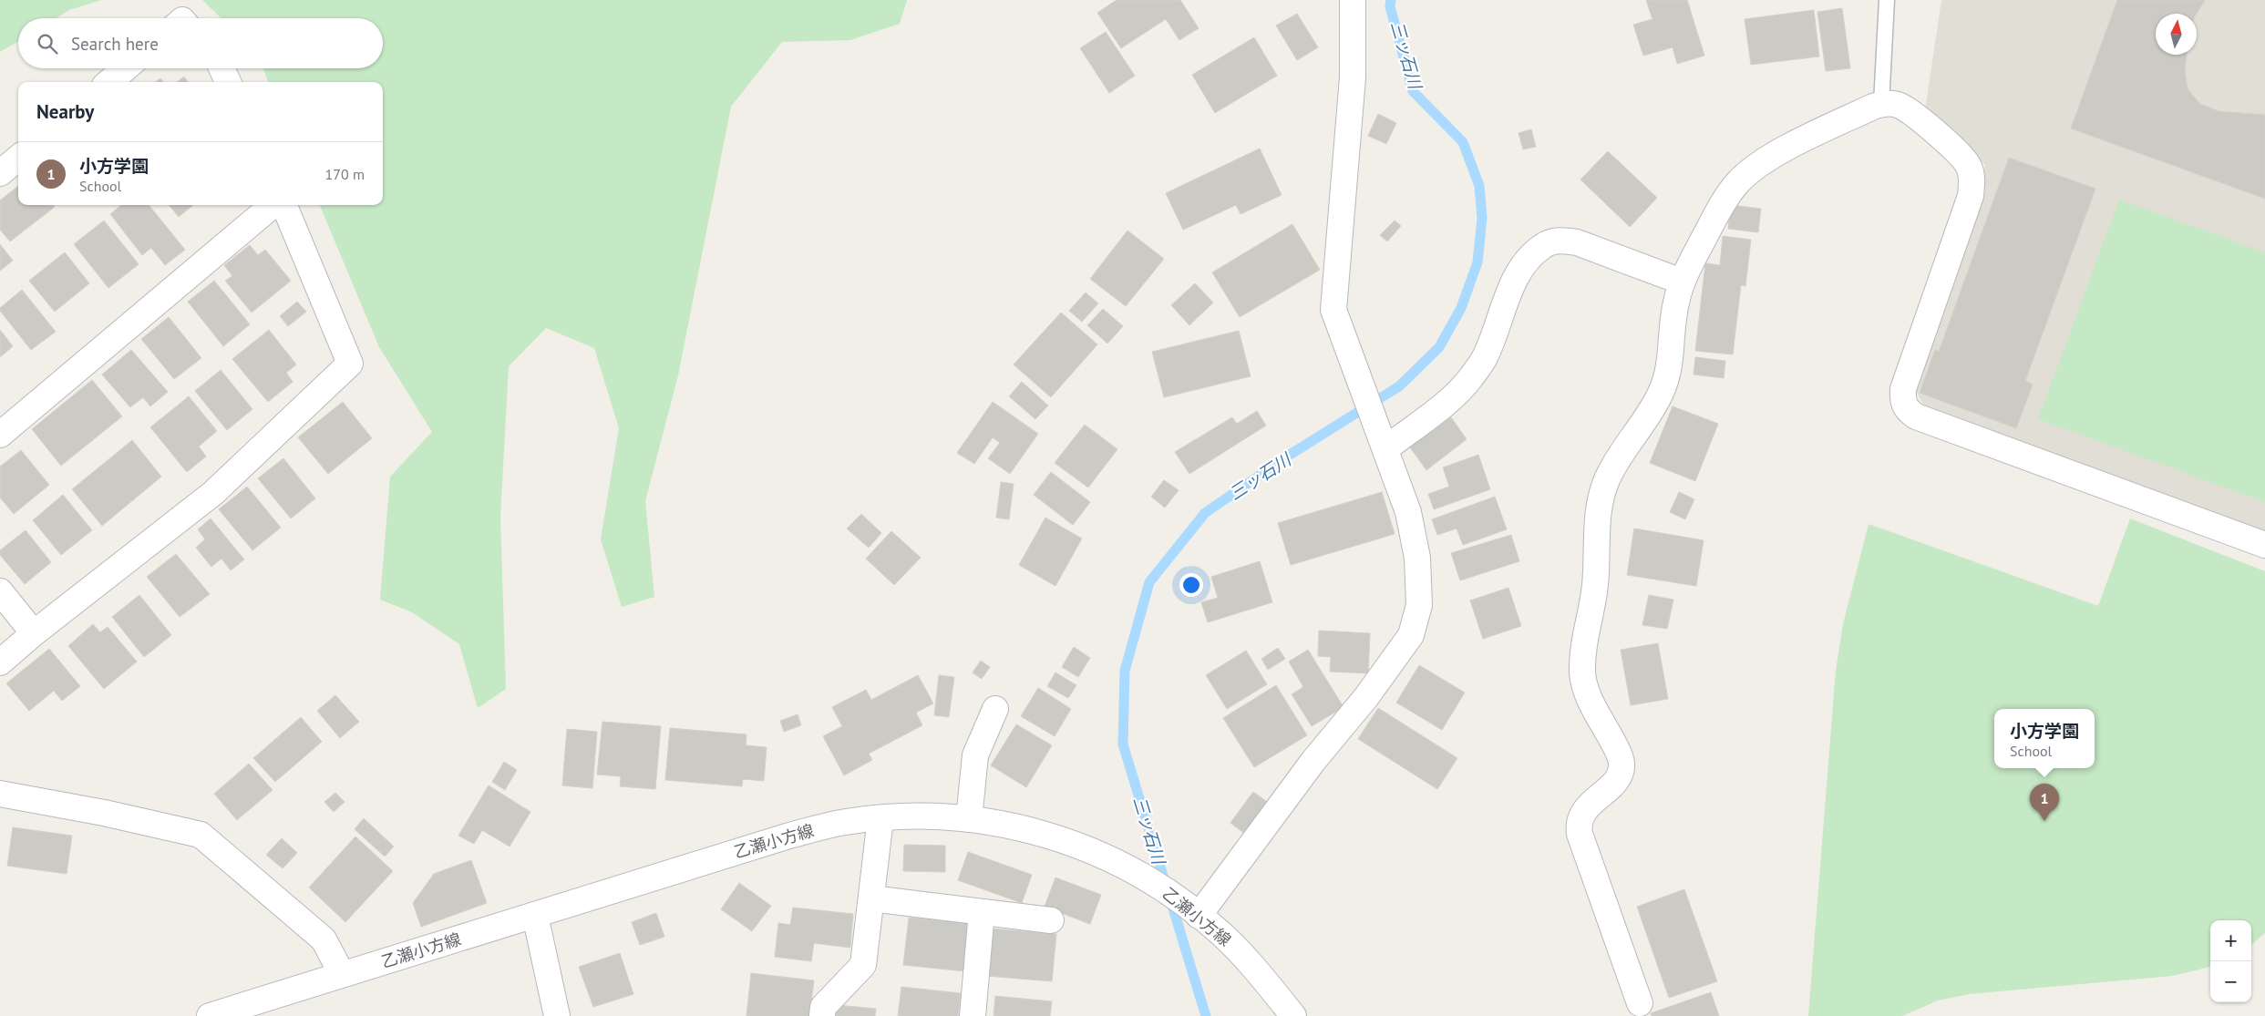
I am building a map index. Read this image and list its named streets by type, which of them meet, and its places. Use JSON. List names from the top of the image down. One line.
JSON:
{"streets":{"street":["乙瀬小方線"]},"water":["三ッ石川"],"north":"top","page":{"search":"Search here","heading":"Nearby","list":[{"mark":"1","name":"小方学園","note":"School","value":"170 m"}],"popup":["小方学園","School"],"pins":"1","map_buttons":["+","−"]}}
